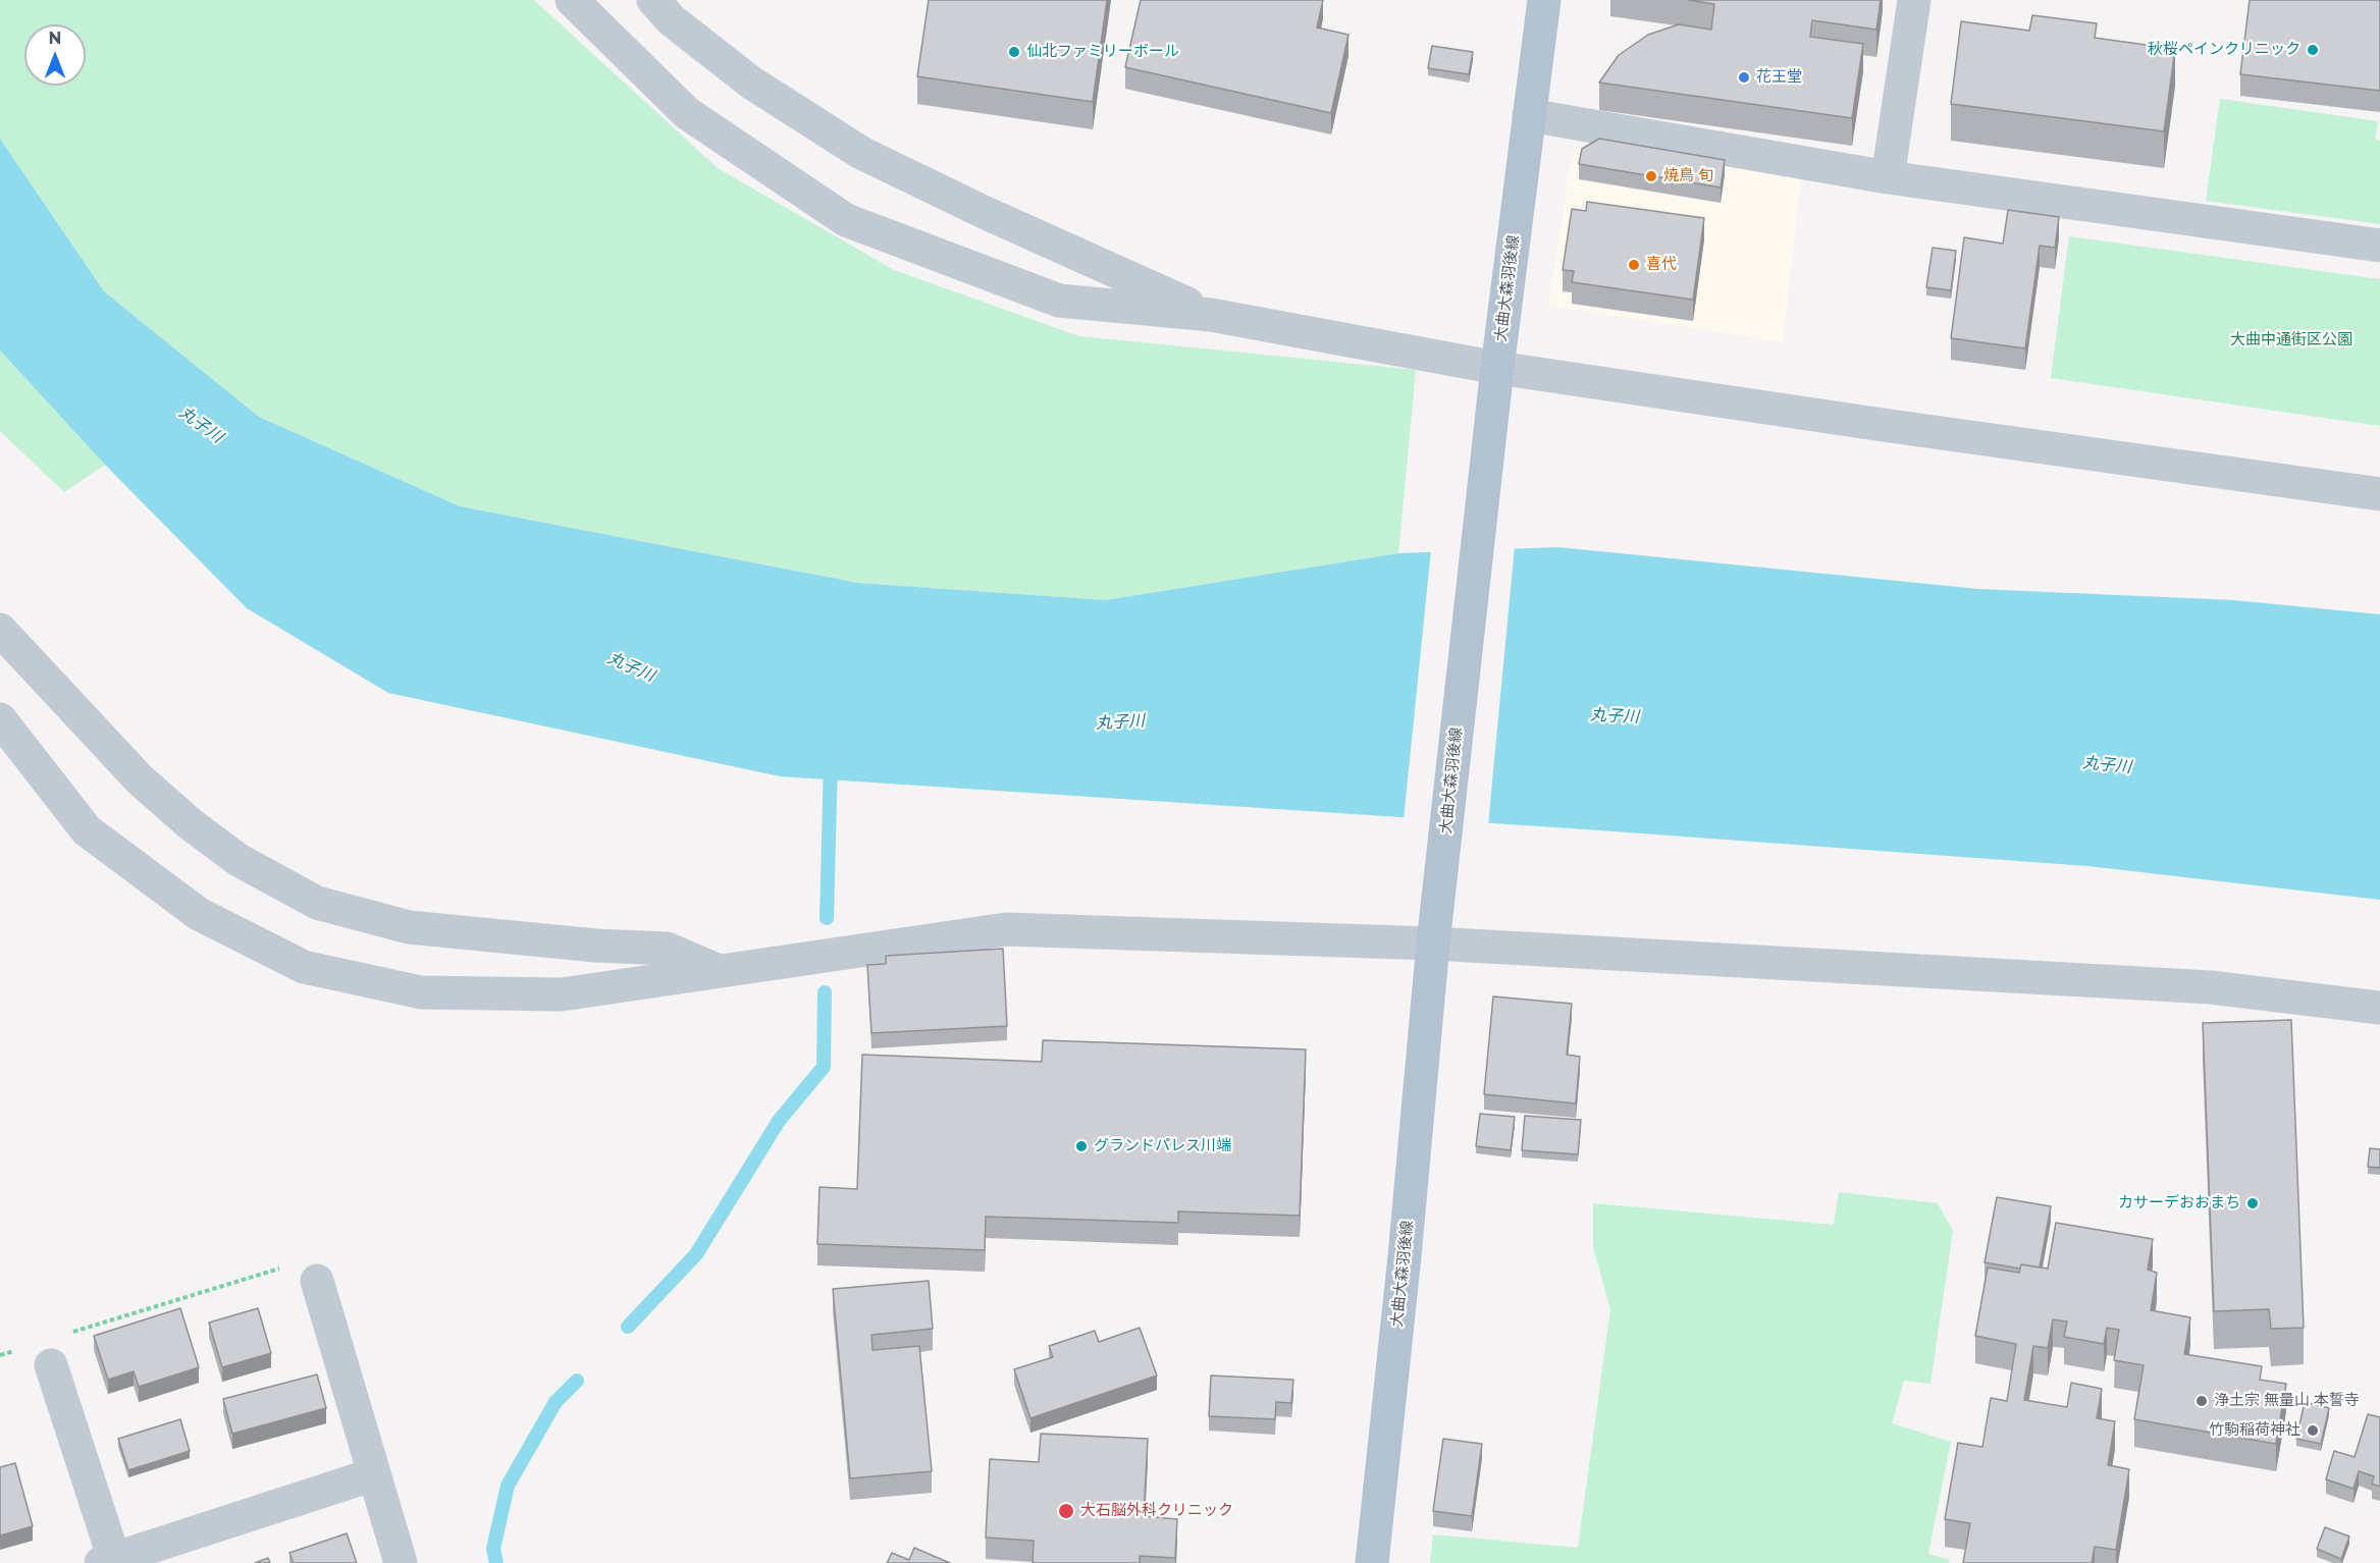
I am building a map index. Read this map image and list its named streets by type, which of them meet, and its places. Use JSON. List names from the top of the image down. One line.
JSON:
{"streets":{"main road":["大曲大森羽後線"]},"water":["丸子川"],"parks":["大曲中通街区公園"],"places":["秋桜ペインクリニック","仙北ファミリーボール","花王堂","焼鳥 旬","喜代","グランドパレス川端","カサーデおおまち","浄土宗 無量山 本誓寺","竹駒稲荷神社","大石脳外科クリニック"],"north":"top"}
